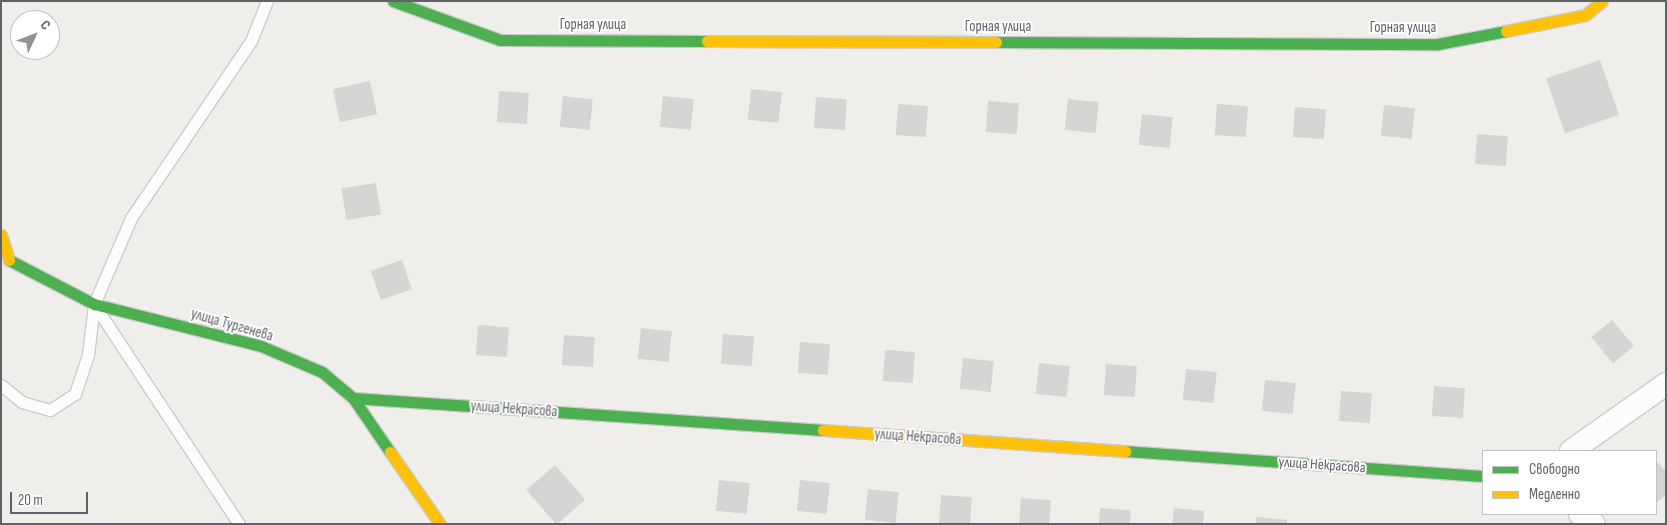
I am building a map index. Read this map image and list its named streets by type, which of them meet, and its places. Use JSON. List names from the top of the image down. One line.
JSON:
{"streets":{"street":["Горная улица","улица Тургенева","улица Некрасова"]},"crossings":[["улица Тургенева","улица Некрасова"]],"legend":["Свободно","Медленно"],"scale_bar":"20 m","north":"top right"}
